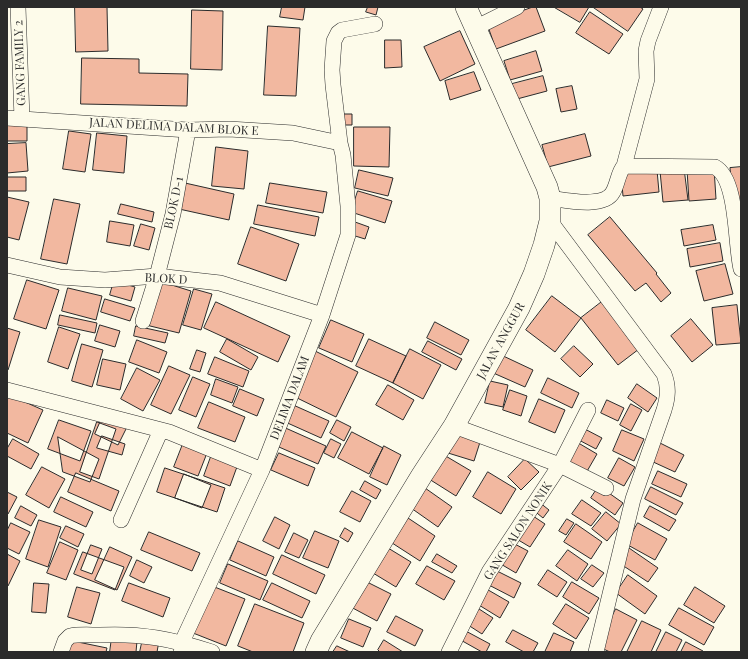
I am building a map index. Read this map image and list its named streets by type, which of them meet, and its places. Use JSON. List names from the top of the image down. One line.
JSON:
{"streets":{"street":["GANG FAMILY 2","JALAN DELIMA DALAM BLOK E","BLOK D-1","BLOK D","JALAN ANGGUR","DELIMA DALAM","GANG SALON NONIK"]},"crossings":[["GANG FAMILY 2","JALAN DELIMA DALAM BLOK E"],["JALAN DELIMA DALAM BLOK E","BLOK D-1"],["JALAN DELIMA DALAM BLOK E","DELIMA DALAM"],["BLOK D-1","BLOK D"],["BLOK D","DELIMA DALAM"]]}
